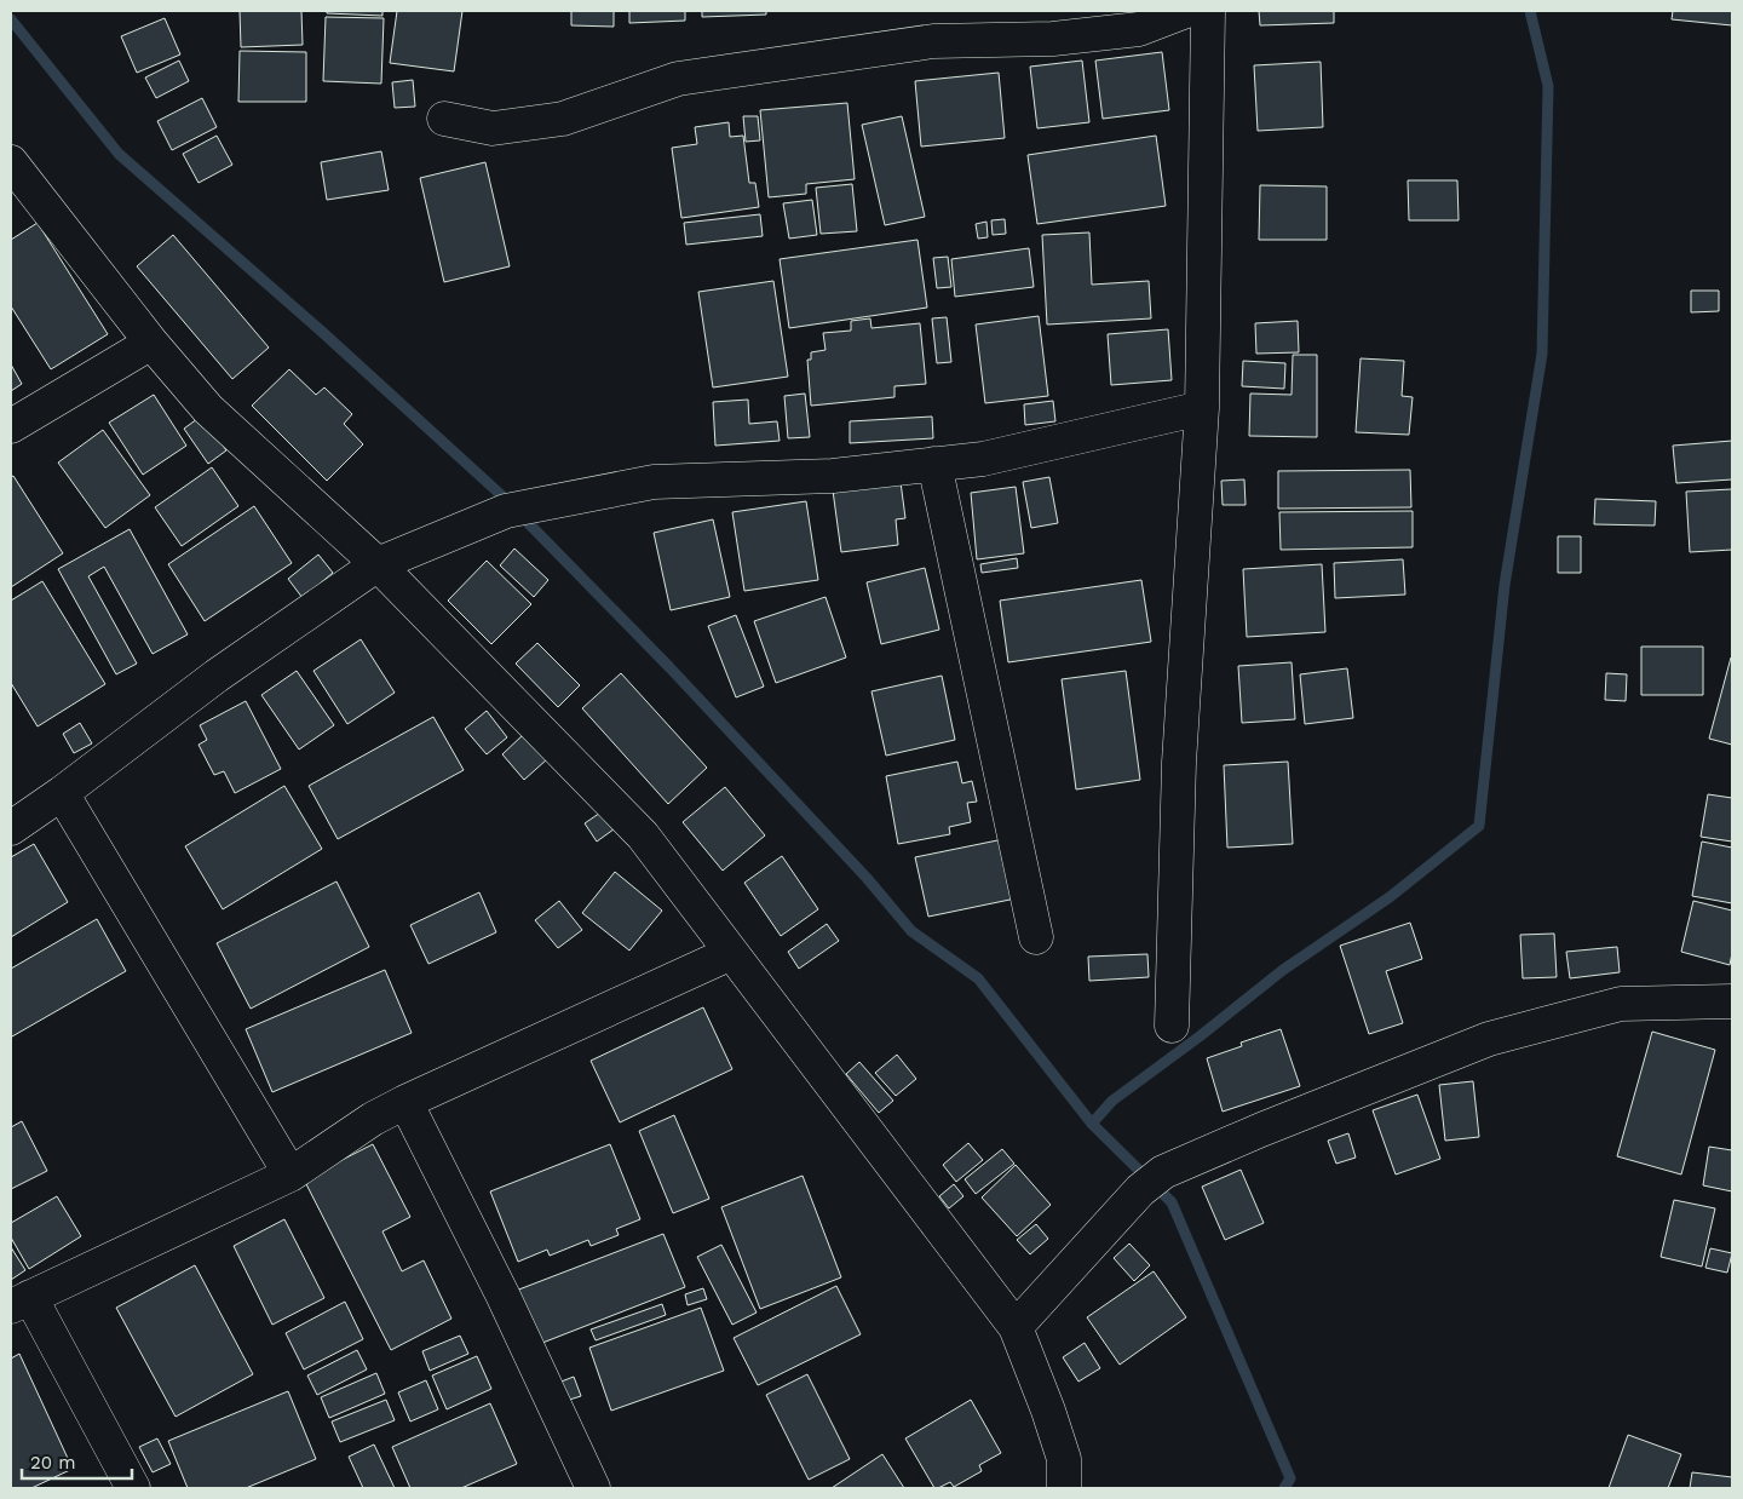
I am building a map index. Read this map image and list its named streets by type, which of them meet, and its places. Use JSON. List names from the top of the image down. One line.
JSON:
{"scale_bar":"20 m"}
